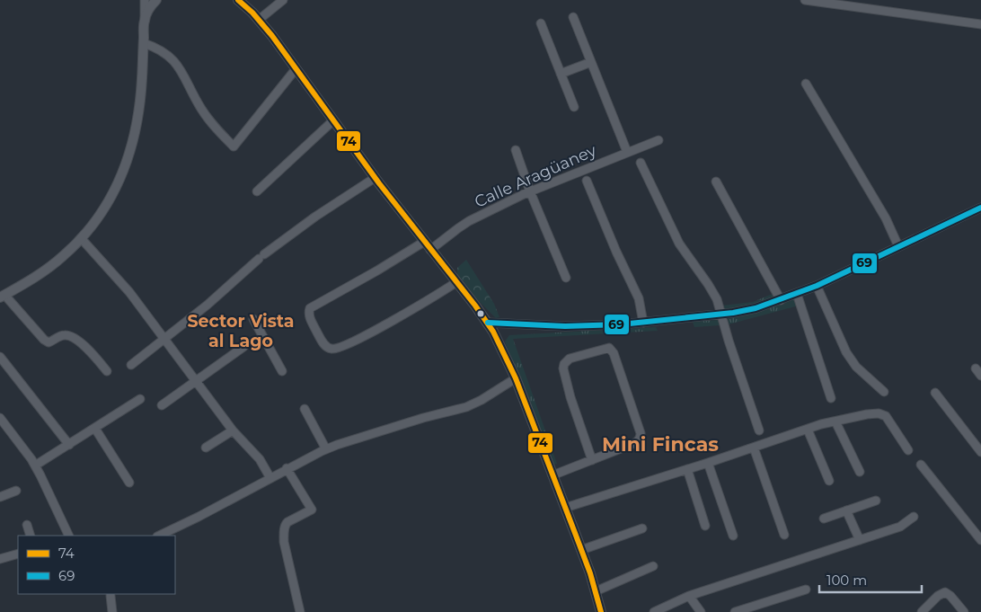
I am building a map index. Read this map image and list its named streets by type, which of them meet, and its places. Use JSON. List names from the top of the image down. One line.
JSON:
{"streets":{"street":["Calle Aragüaney"]},"districts":["Sector Vista al Lago","Mini Fincas"],"lines":["transit line 74","transit line 69"],"legend":["74","69"],"scale_bar":"100 m"}
